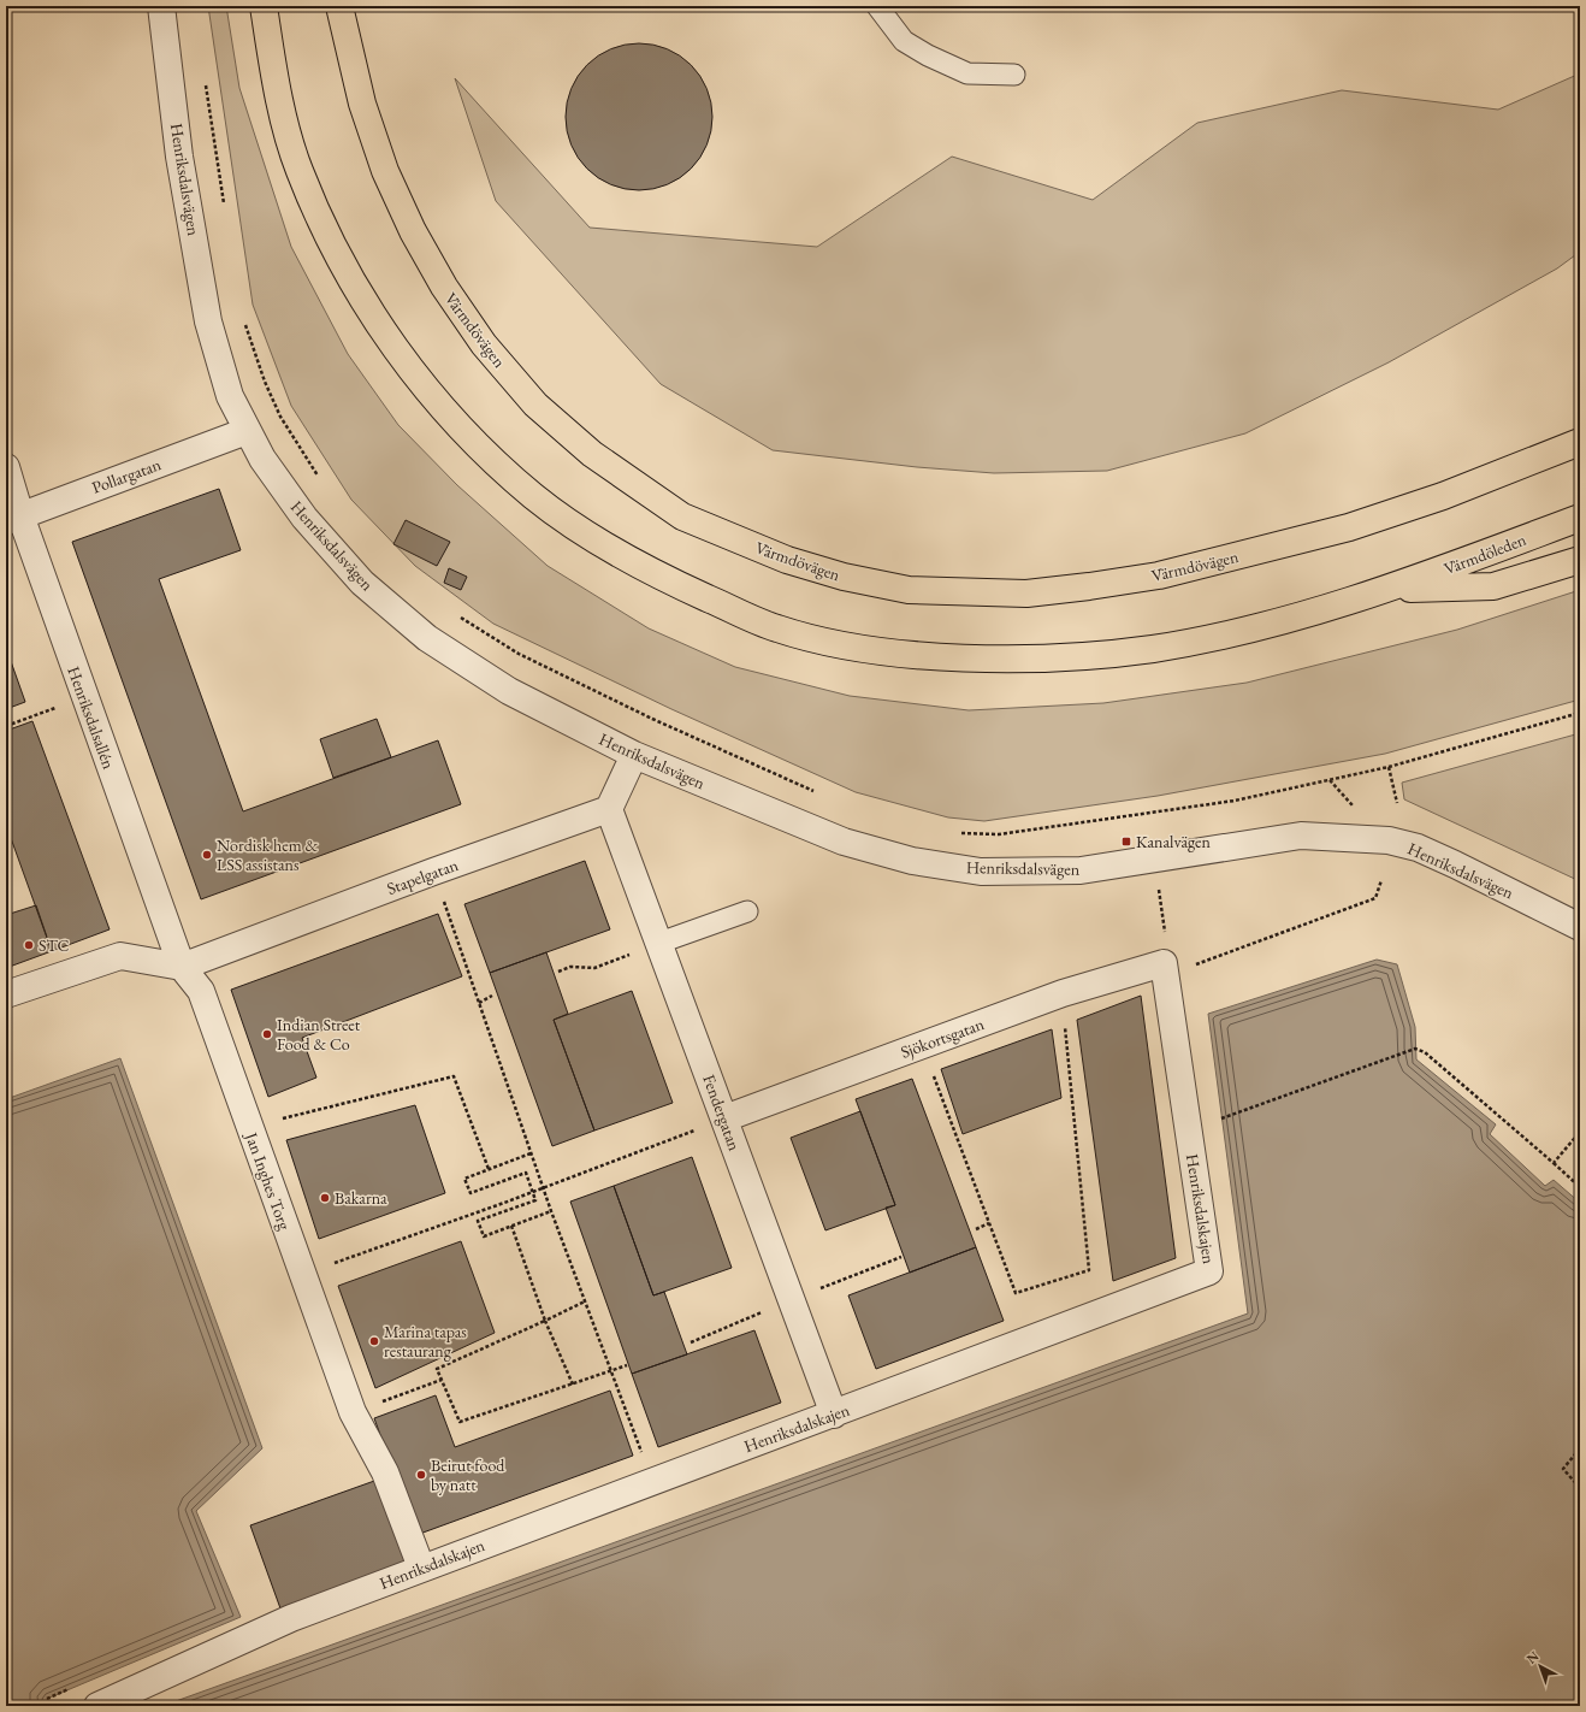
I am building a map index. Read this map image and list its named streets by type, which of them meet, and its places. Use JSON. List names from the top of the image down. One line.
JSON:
{"streets":{"main road":["Värmdövägen","Värmdöleden"],"street":["Henriksdalsvägen","Pollargatan","Henriksdalsallén","Stapelgatan","Sjökortsgatan","Fendergatan","Jan Inghes Torg","Henriksdalskajen"]},"crossings":[["Henriksdalsvägen","Pollargatan"],["Pollargatan","Henriksdalsallén"],["Henriksdalsallén","Stapelgatan"],["Henriksdalsallén","Jan Inghes Torg"],["Stapelgatan","Fendergatan"],["Stapelgatan","Jan Inghes Torg"],["Sjökortsgatan","Fendergatan"],["Sjökortsgatan","Henriksdalskajen"],["Fendergatan","Henriksdalskajen"],["Jan Inghes Torg","Henriksdalskajen"]],"places":{"transit":["Kanalvägen"],"other":["Nordisk hem & LSS assistans","STC","Indian Street Food & Co","Bakarna","Marina tapas restaurang","Beirut food by natt"]},"north":"top left"}
